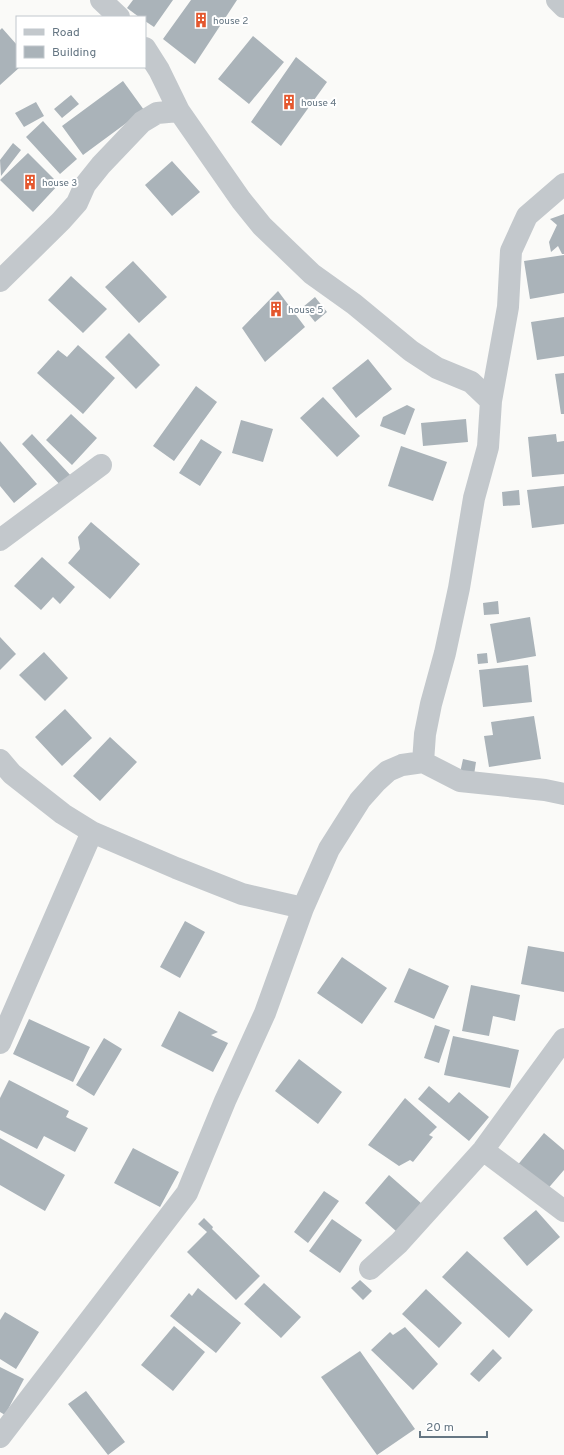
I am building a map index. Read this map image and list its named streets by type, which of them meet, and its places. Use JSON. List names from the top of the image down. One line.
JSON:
{"places":{"building":["house 2","house 4","house 3","house 5"]},"legend":["Road","Building"],"scale_bar":"20 m"}
